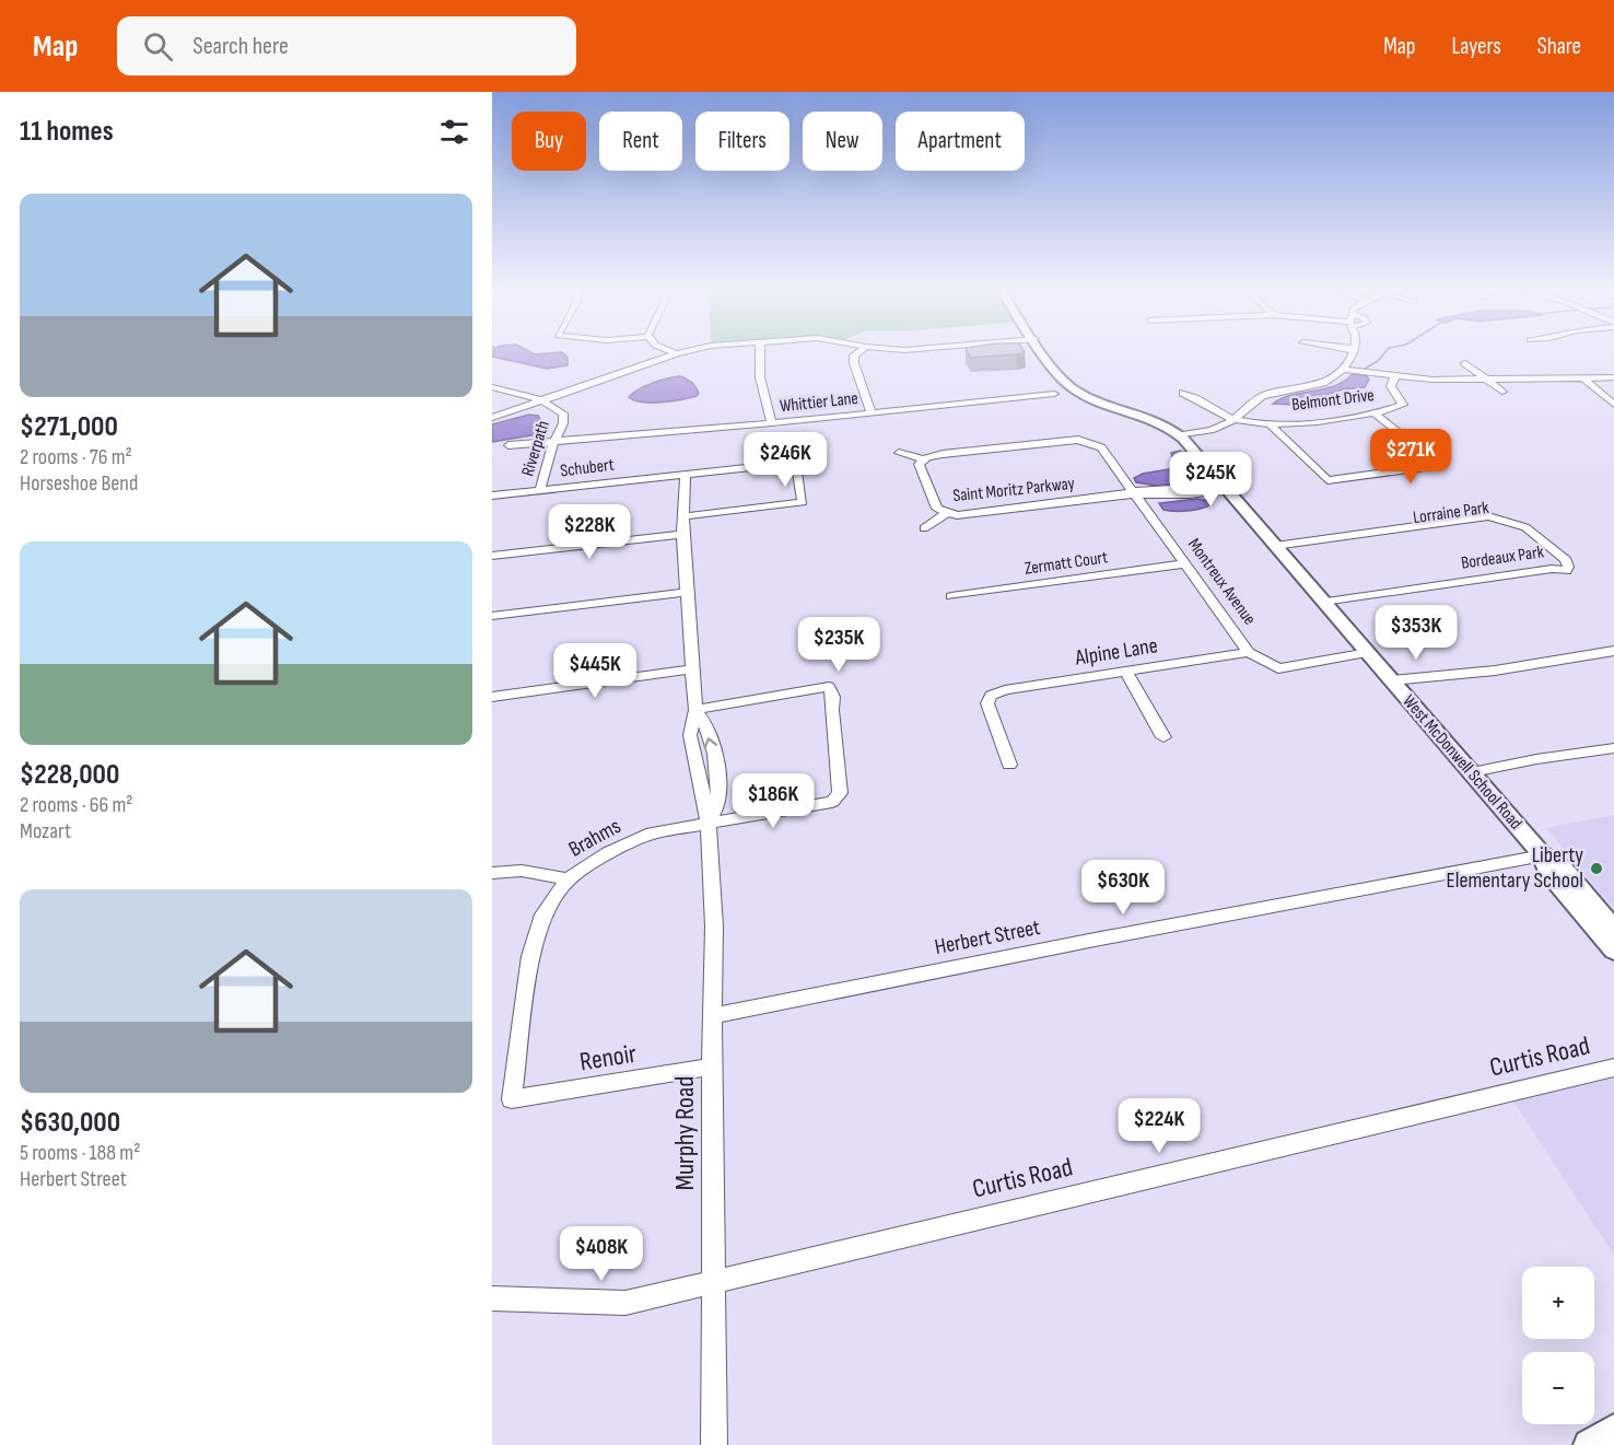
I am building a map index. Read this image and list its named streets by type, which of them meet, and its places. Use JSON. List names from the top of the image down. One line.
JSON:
{"streets":{"main road":["West McDonwell School Road"],"street":["Belmont Drive","Whittier Lane","Riverpath","Schubert","Saint Moritz Parkway","Lorraine Park","Bordeaux Park","Zermatt Court","Montreux Avenue","Alpine Lane","Brahms","Herbert Street","Curtis Road","Renoir","Murphy Road"]},"crossings":[["Whittier Lane","Riverpath"],["Riverpath","Schubert"],["Schubert","Murphy Road"],["Saint Moritz Parkway","Montreux Avenue"],["Saint Moritz Parkway","West McDonwell School Road"],["Lorraine Park","Bordeaux Park"],["Lorraine Park","West McDonwell School Road"],["Bordeaux Park","West McDonwell School Road"],["Zermatt Court","Montreux Avenue"],["Montreux Avenue","Alpine Lane"],["Montreux Avenue","West McDonwell School Road"],["West McDonwell School Road","Herbert Street"],["Brahms","Renoir"],["Brahms","Murphy Road"],["Herbert Street","Murphy Road"],["Curtis Road","Murphy Road"],["Renoir","Murphy Road"]],"places":["Liberty Elementary School"],"page":{"header":"Map","search":"Search here","nav":["Map","Layers","Share"],"heading":"11 homes","chip":["Buy","Rent","Filters","New","Apartment"],"list":[{"name":"$271,000","note":"2 rooms · 76 m² · Horseshoe Bend"},{"name":"$228,000","note":"2 rooms · 66 m² · Mozart"},{"name":"$630,000","note":"5 rooms · 188 m² · Herbert Street"}],"price":["$271K","$246K","$245K","$228K","$353K","$235K","$445K","$186K","$630K","$224K","$408K"],"map_buttons":["+","−"]}}
